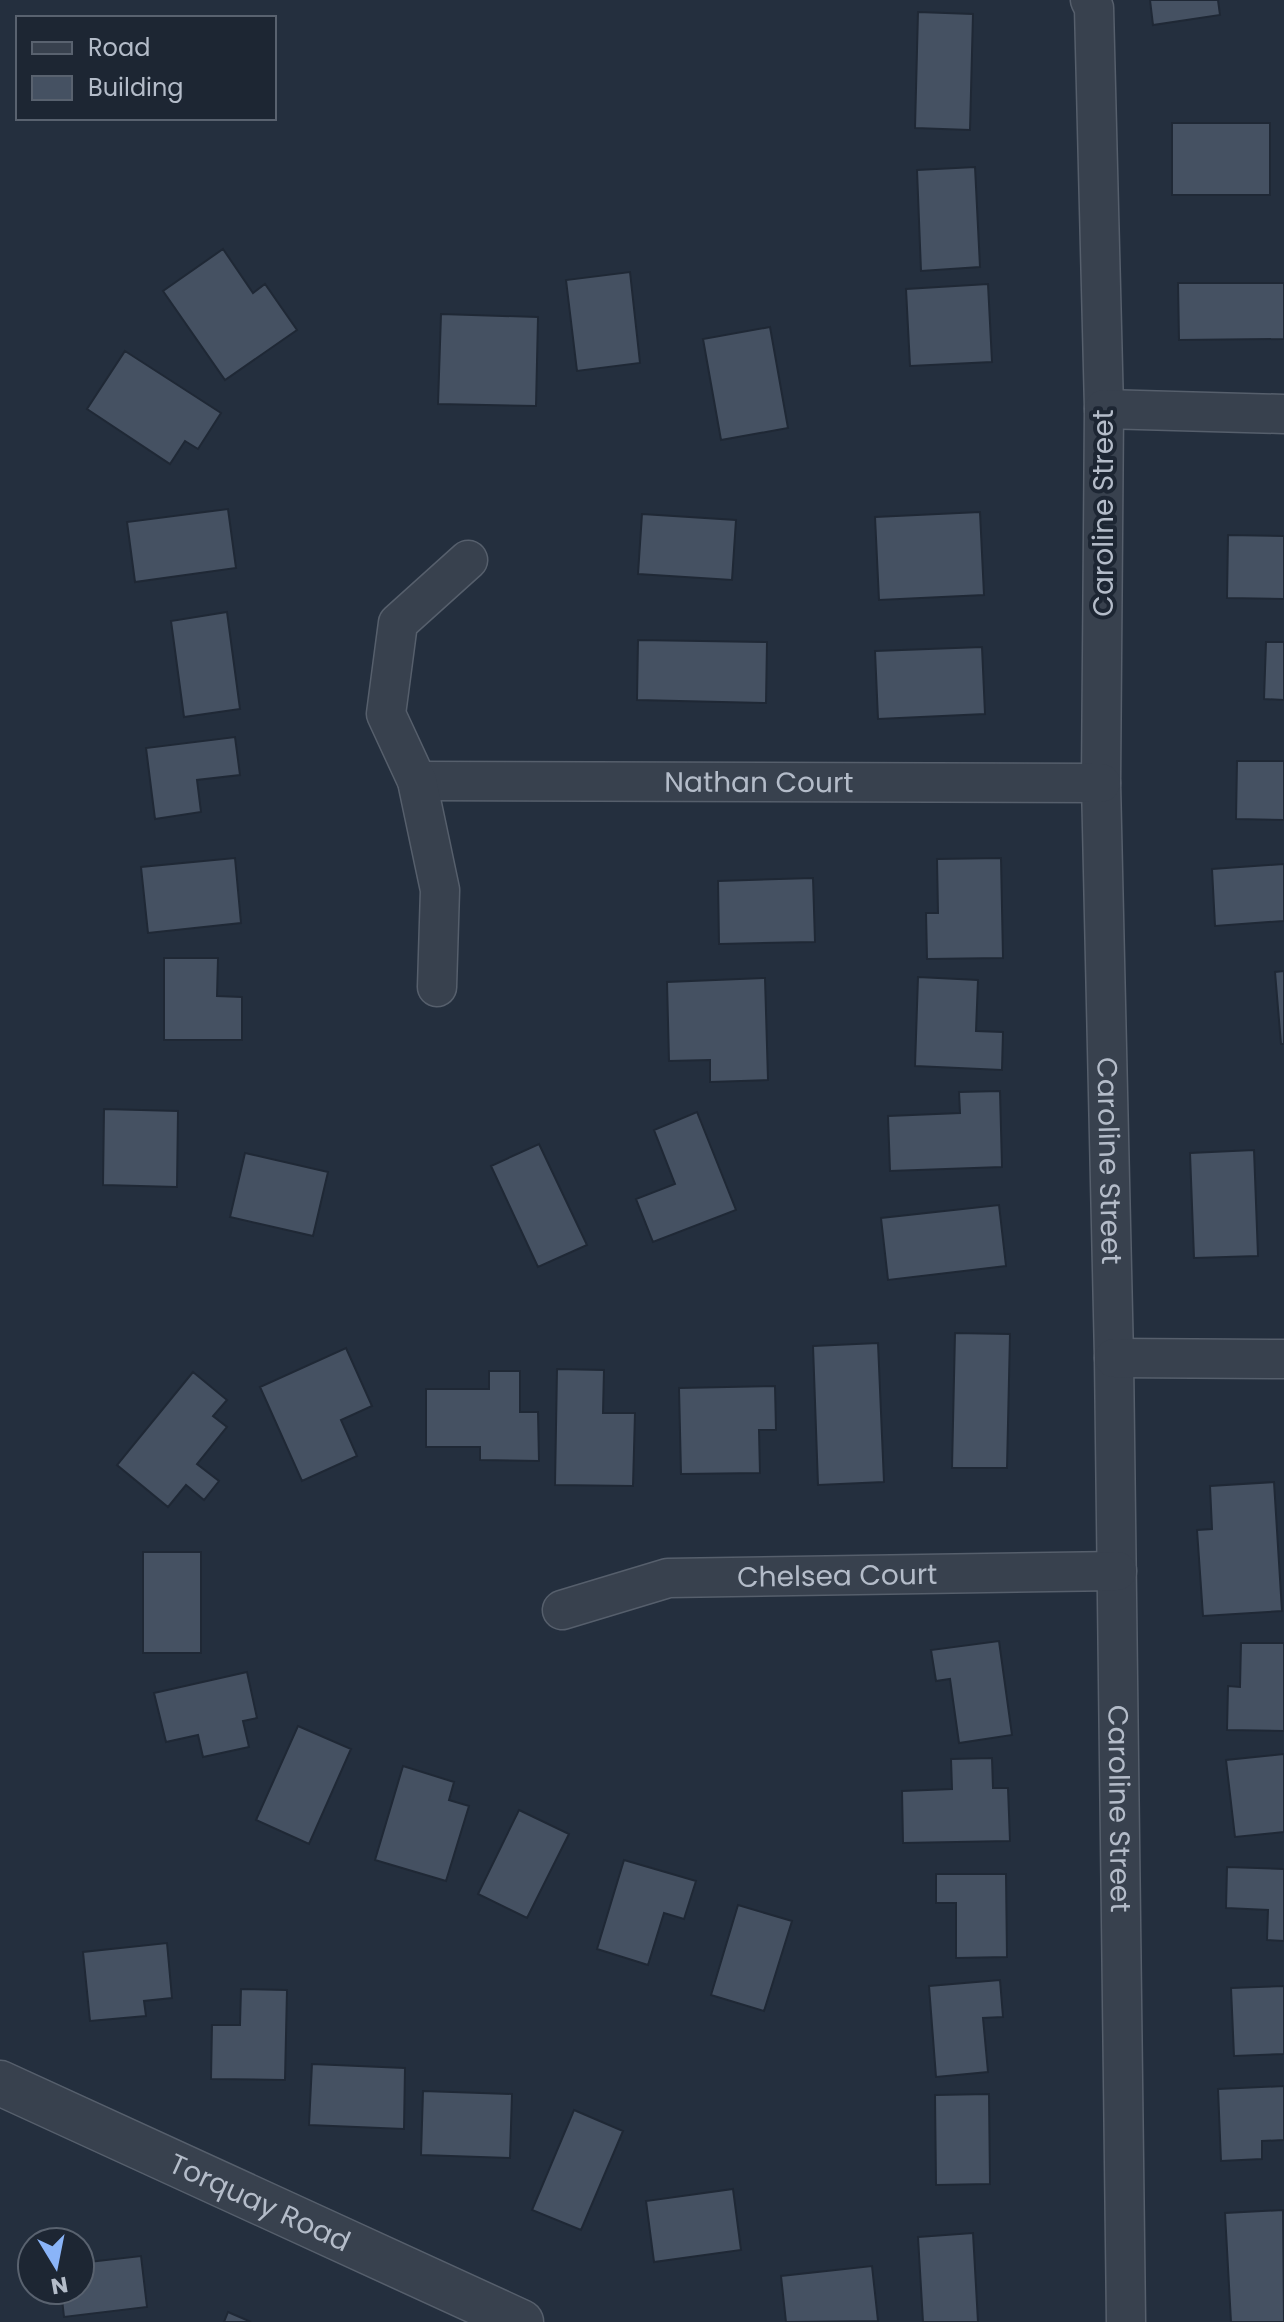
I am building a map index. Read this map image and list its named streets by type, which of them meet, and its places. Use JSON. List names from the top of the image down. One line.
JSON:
{"streets":{"street":["Caroline Street","Nathan Court","Chelsea Court","Torquay Road"]},"crossings":[["Caroline Street","Nathan Court"],["Caroline Street","Chelsea Court"]],"legend":["Road","Building"],"north":"bottom"}
